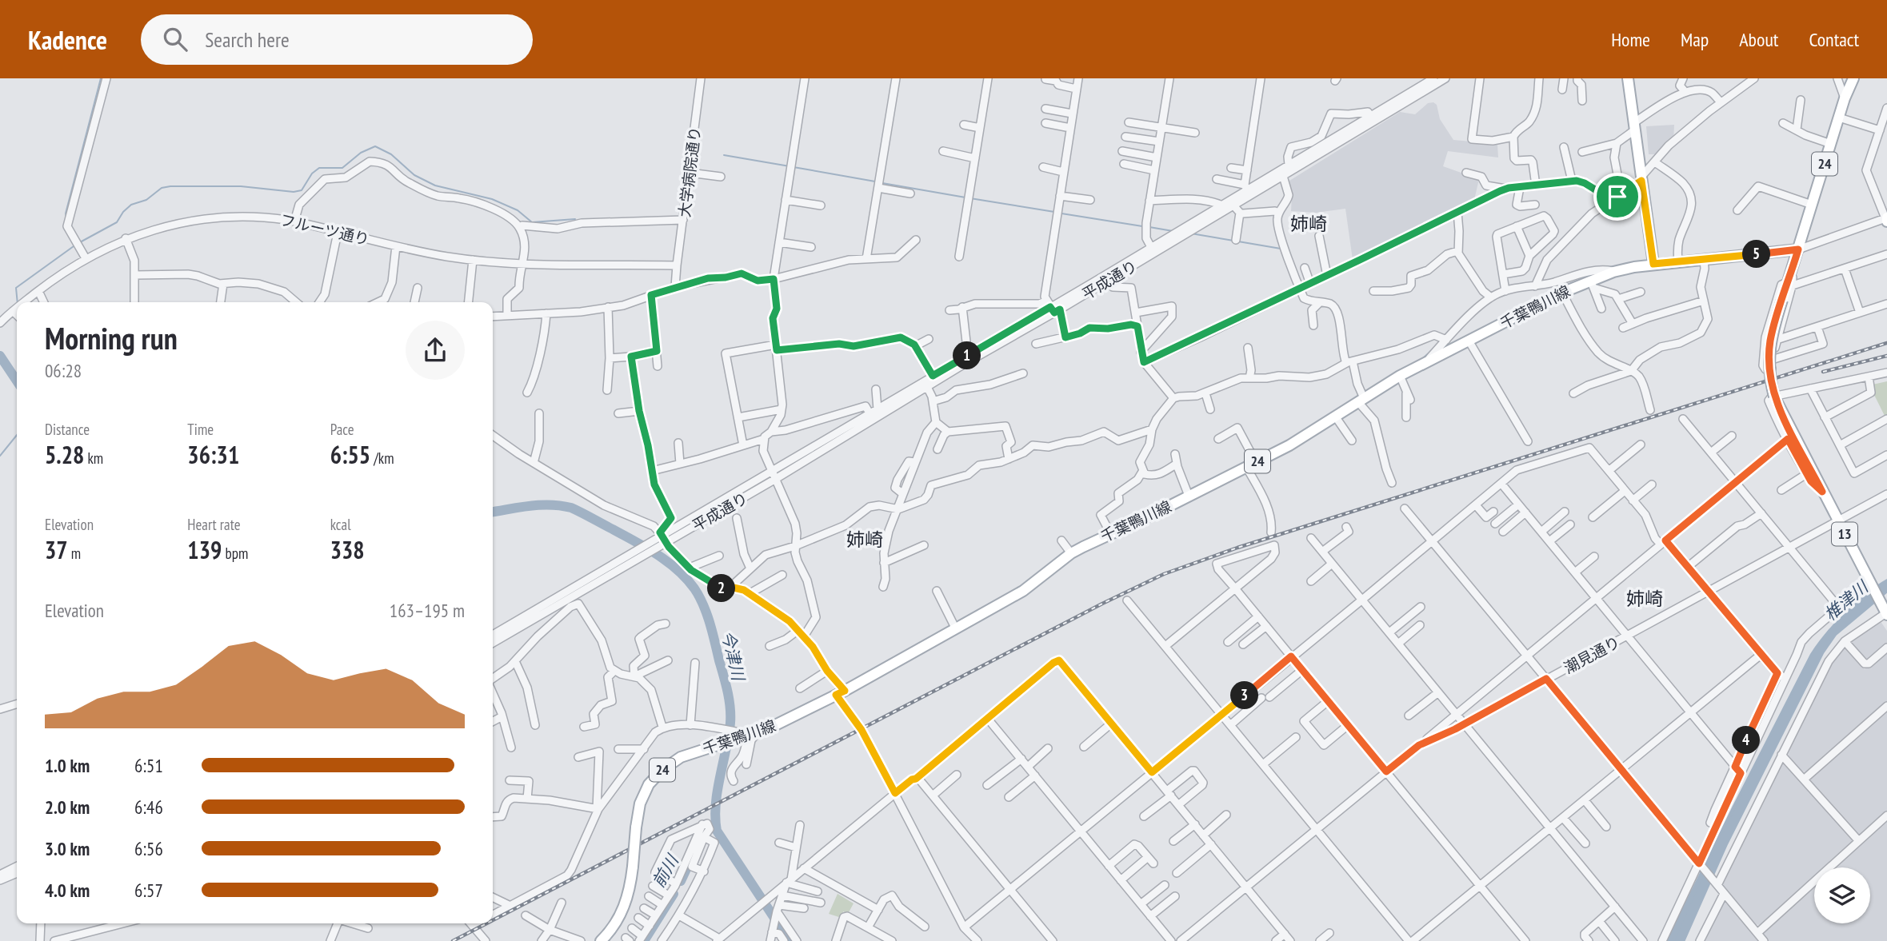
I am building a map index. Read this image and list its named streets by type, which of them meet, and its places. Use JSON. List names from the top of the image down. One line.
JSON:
{"streets":{"main road":["24","千葉鴨川線","13"],"street":["大学病院通り","フルーツ通り","平成通り","潮見通り"]},"crossings":[["24","千葉鴨川線"],["24","13"],["大学病院通り","フルーツ通り"],["千葉鴨川線","13"],["13","潮見通り"]],"districts":["姉崎","姉崎","姉崎"],"water":["椎津川","今津川","前川"],"page":{"header":"Kadence","search":"Search here","nav":["Home","Map","About","Contact"],"pins":["5","1","2","3","4"],"heading":["Morning run","06:28"],"stats":[["Distance","5.28 km"],["Time","36:31"],["Pace","6:55 /km"],["Elevation","37 m"],["Heart rate","139 bpm"],["kcal","338"]],"chart":["Elevation","163–195 m"],"list":[{"name":"1.0 km","note":"6:51"},{"name":"2.0 km","note":"6:46"},{"name":"3.0 km","note":"6:56"},{"name":"4.0 km","note":"6:57"}]}}
